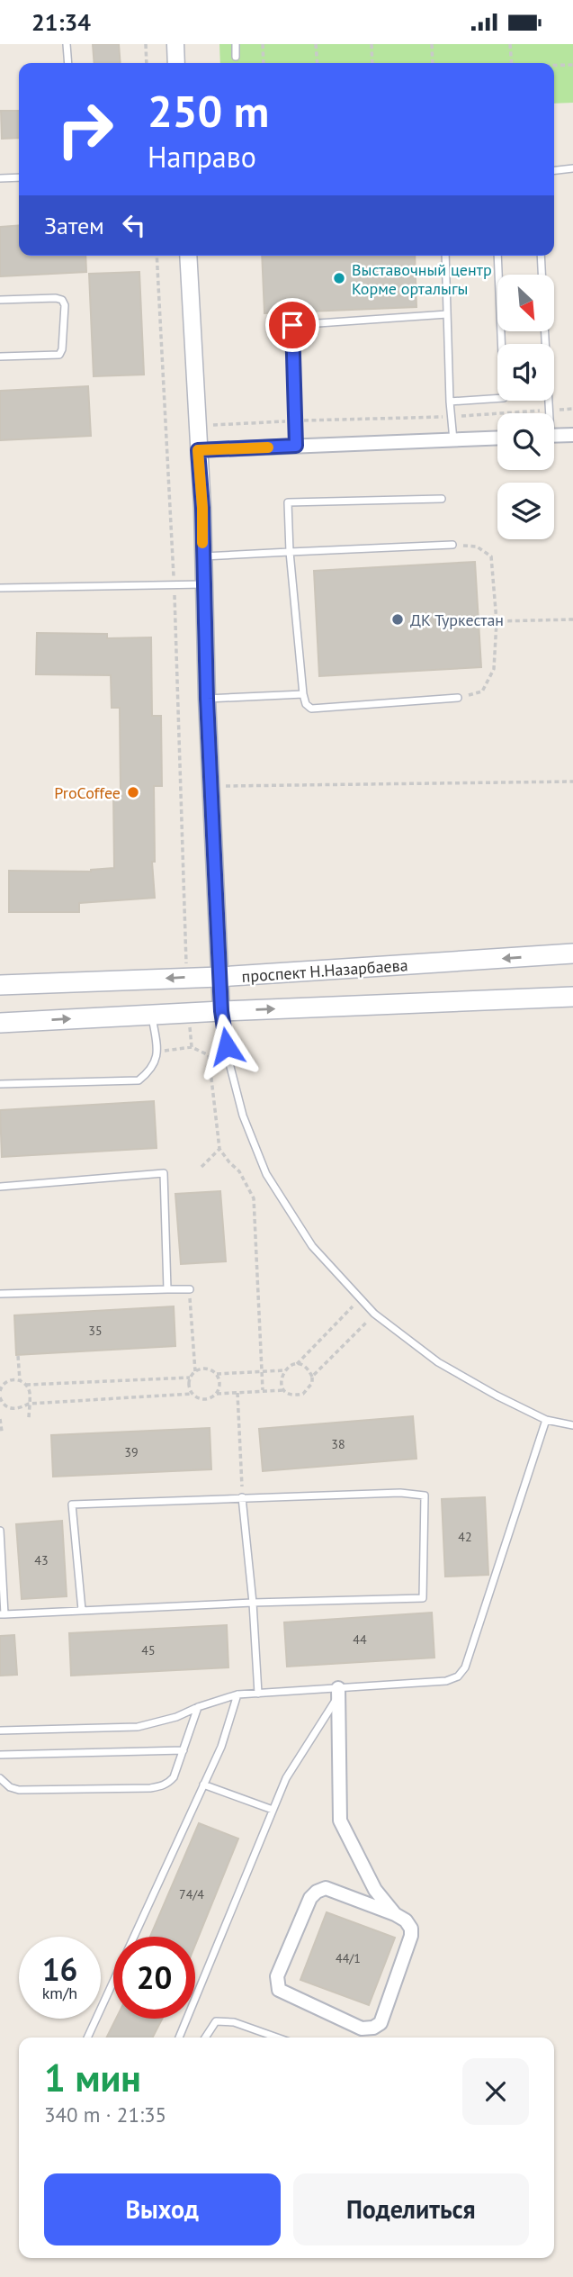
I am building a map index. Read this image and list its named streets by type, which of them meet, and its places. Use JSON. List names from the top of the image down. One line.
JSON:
{"streets":{"main road":["проспект Н.Назарбаева"]},"places":["Выставочный центр Корме орталыгы","ДК Туркестан","ProCoffee"],"house_numbers":["35","38","39","42","43","44","45","74/4","44/1"],"north":"bottom right","page":{"status":"21:34","turn":["250 m","Направо"],"then":"Затем","speed":"16 km/h","limit":"20","heading":["1 мин","340 m · 21:35"],"buttons":["Выход","Поделиться"]}}
